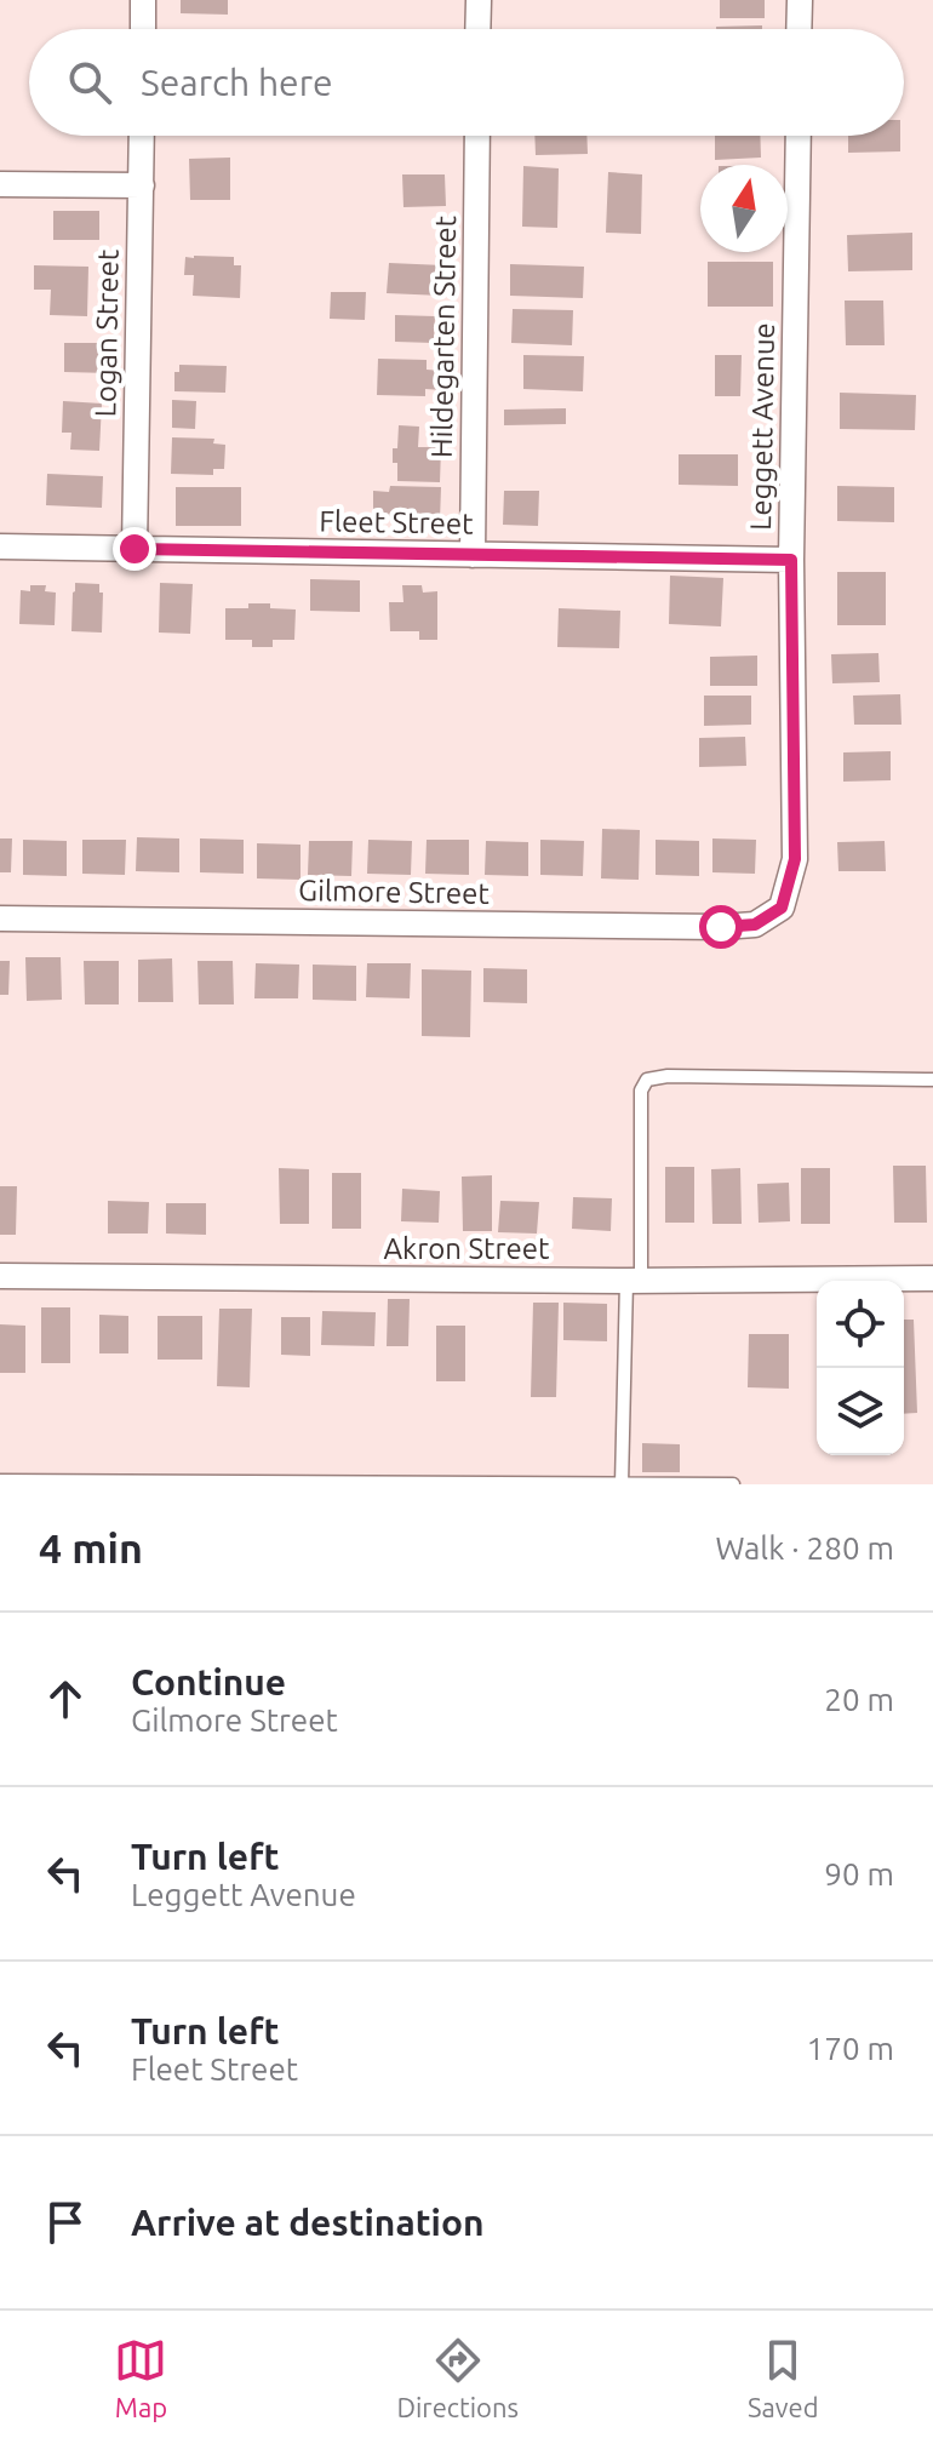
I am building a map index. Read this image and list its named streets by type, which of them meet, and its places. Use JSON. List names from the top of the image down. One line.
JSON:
{"streets":{"street":["Logan Street","Hildegarten Street","Leggett Avenue","Fleet Street","Gilmore Street","Akron Street"]},"crossings":[["Logan Street","Fleet Street"],["Hildegarten Street","Fleet Street"],["Leggett Avenue","Fleet Street"],["Leggett Avenue","Gilmore Street"]],"north":"top","page":{"search":"Search here","heading":["4 min","Walk · 280 m"],"list":[["Continue","Gilmore Street","20 m"],["Turn left","Leggett Avenue","90 m"],["Turn left","Fleet Street","170 m"],"Arrive at destination"],"nav":["Map","Directions","Saved"]}}
